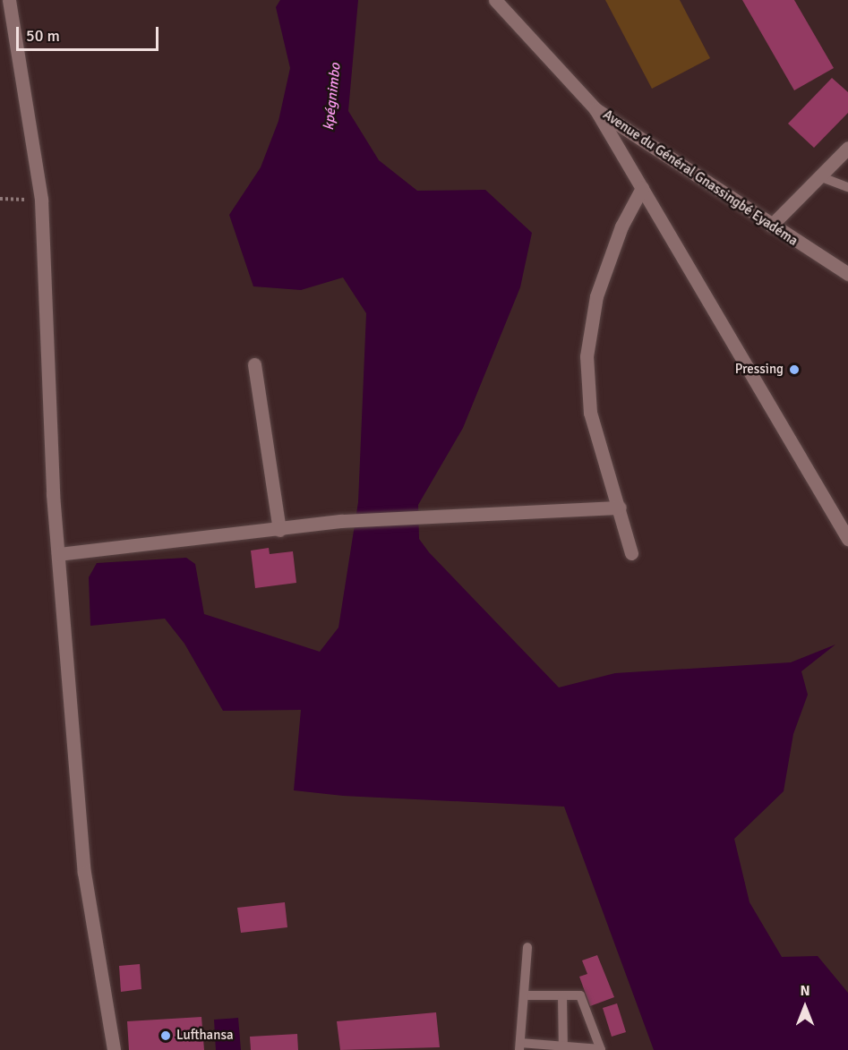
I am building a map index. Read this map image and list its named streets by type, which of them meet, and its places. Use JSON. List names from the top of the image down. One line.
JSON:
{"streets":{"street":["Avenue du Général Gnassingbé Eyadéma"]},"water":["kpégnimbo"],"places":["Pressing","Lufthansa"],"scale_bar":"50 m","north":"top"}
